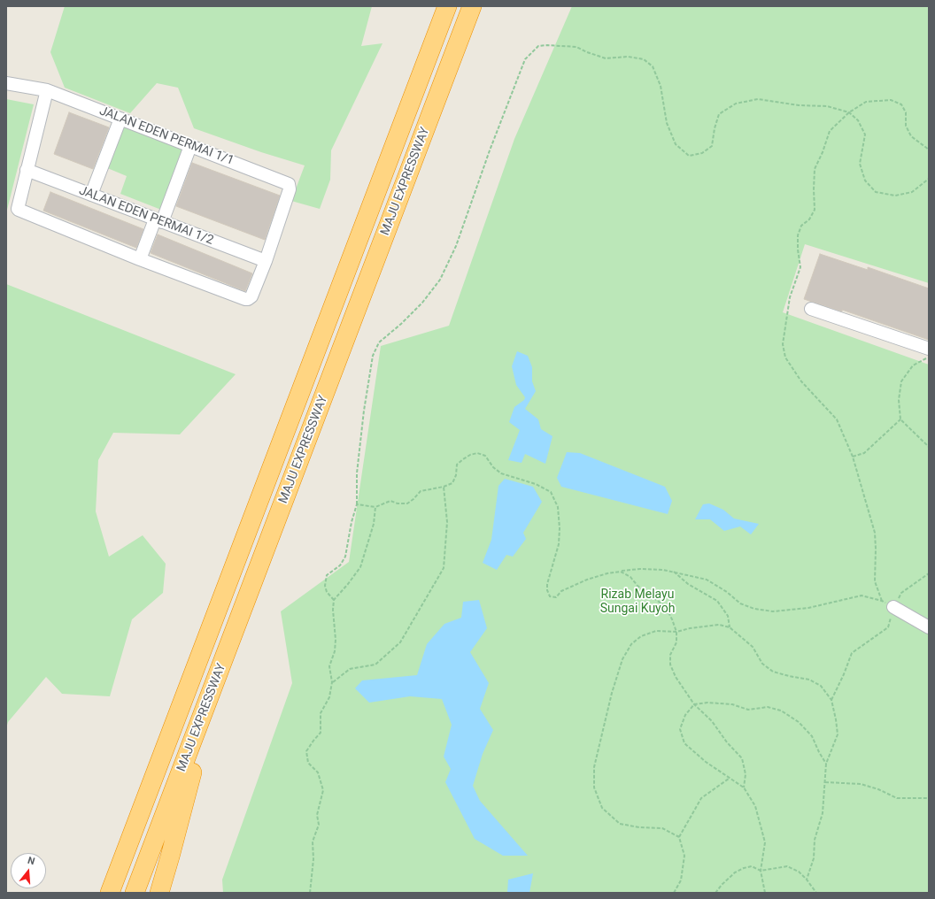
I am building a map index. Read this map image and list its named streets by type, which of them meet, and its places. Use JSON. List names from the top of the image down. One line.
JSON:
{"streets":{"highway":["MAJU EXPRESSWAY"],"street":["JALAN EDEN PERMAI 1/1","JALAN EDEN PERMAI 1/2"]},"crossings":[["JALAN EDEN PERMAI 1/1","JALAN EDEN PERMAI 1/2"]],"parks":["Rizab Melayu Sungai Kuyoh"],"north":"top"}
